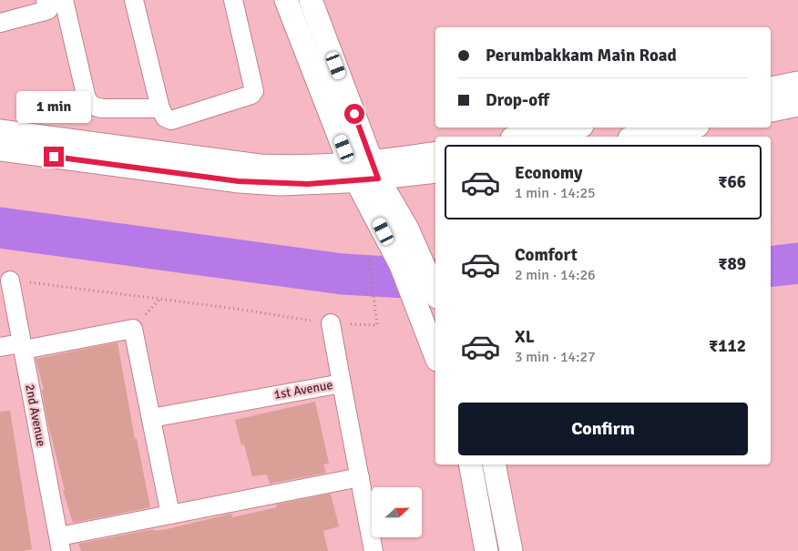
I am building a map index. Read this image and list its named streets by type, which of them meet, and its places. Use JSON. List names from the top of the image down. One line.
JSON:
{"streets":{"street":["1st Avenue","2nd Avenue"]},"north":"right","page":{"banner":["Perumbakkam Main Road","Drop-off"],"bubble":"1 min","list":[{"name":"Economy","note":"1 min · 14:25","value":"₹66"},{"name":"Comfort","note":"2 min · 14:26","value":"₹89"},{"name":"XL","note":"3 min · 14:27","value":"₹112"}],"buttons":"Confirm"}}
